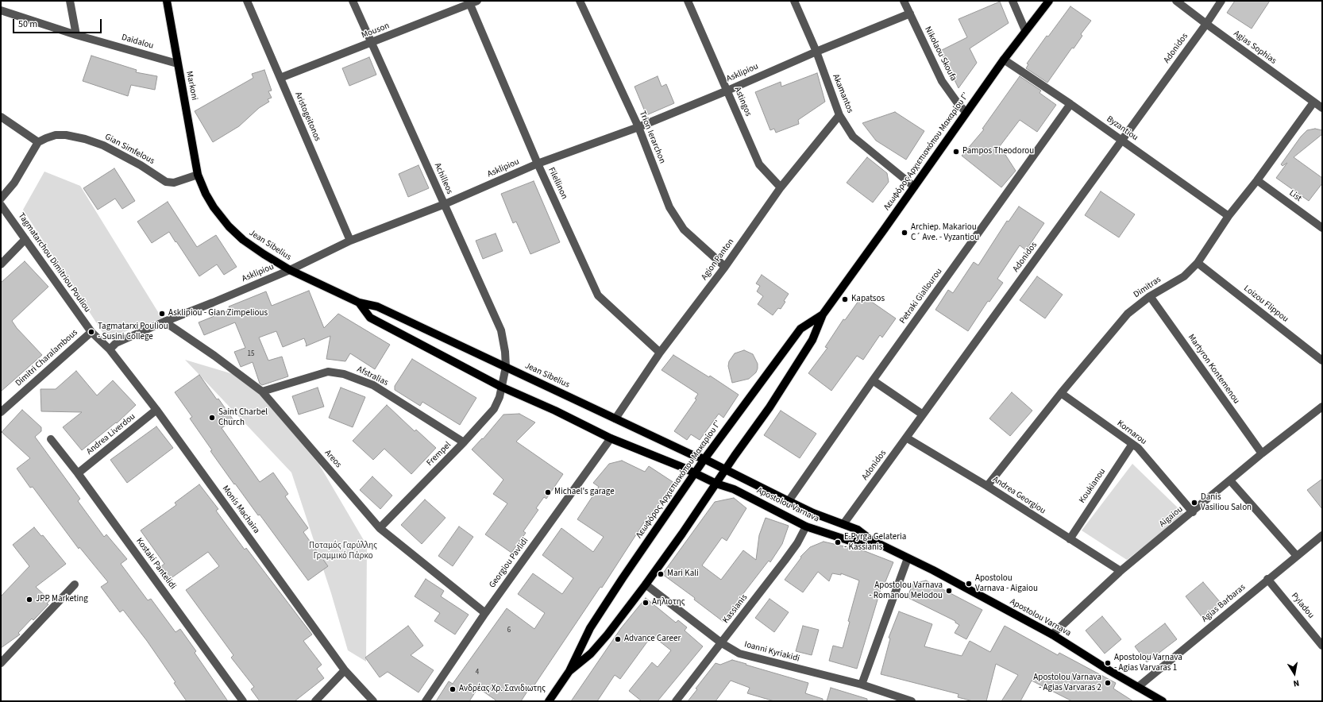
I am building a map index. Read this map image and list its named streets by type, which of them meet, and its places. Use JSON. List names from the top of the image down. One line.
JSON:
{"streets":{"main road":["Markoni","Λεωφόρος Αρχιεπισκόπου Μακαρίου Γ’","Jean Sibelius","Apostolou Varnava"],"street":["Mouson","Daidalou","Agias Sophias","Adonidos","Nikolaou Skoufa","Asklipiou","Akamantos","Astingos","Aristogeitonos","Byzantiou","Trion Ierarchon","Gian Simfelous","Achilleos","Filellinon","List","Agion Panton","Tagmatarchou Dimitriou Pouliou","Dimitras","Petraki Giallourou","Loizou Flippou","Dimitri Charalambous","Martyron Kontemenou","Afstralias","Kornarou","Andrea Liverdou","Frempel","Areos","Koukianou","Andrea Georgiou","Monis Machaira","Aigaiou","Georgiou Pavlidi","Kostaki Pantelidi","Agias Barbaras","Pyladou","Kassianis","Ioanni Kyriakidi"]},"crossings":[["Mouson","Aristogeitonos"],["Mouson","Achilleos"],["Mouson","Filellinon"],["Daidalou","Markoni"],["Agias Sophias","Adonidos"],["Agias Sophias","Dimitras"],["Adonidos","Byzantiou"],["Adonidos","Andrea Georgiou"],["Adonidos","Apostolou Varnava"],["Nikolaou Skoufa","Asklipiou"],["Nikolaou Skoufa","Λεωφόρος Αρχιεπισκόπου Μακαρίου Γ’"],["Asklipiou","Akamantos"],["Asklipiou","Astingos"],["Asklipiou","Aristogeitonos"],["Asklipiou","Trion Ierarchon"],["Asklipiou","Achilleos"],["Asklipiou","Filellinon"],["Asklipiou","Jean Sibelius"],["Asklipiou","Areos"],["Asklipiou","Monis Machaira"],["Markoni","Gian Simfelous"],["Markoni","Jean Sibelius"],["Akamantos","Λεωφόρος Αρχιεπισκόπου Μακαρίου Γ’"],["Akamantos","Agion Panton"],["Astingos","Agion Panton"],["Byzantiou","Λεωφόρος Αρχιεπισκόπου Μακαρίου Γ’"],["Byzantiou","Dimitras"],["Byzantiou","Petraki Giallourou"],["Trion Ierarchon","Agion Panton"],["Gian Simfelous","Jean Sibelius"],["Λεωφόρος Αρχιεπισκόπου Μακαρίου Γ’","Jean Sibelius"],["Λεωφόρος Αρχιεπισκόπου Μακαρίου Γ’","Apostolou Varnava"],["Λεωφόρος Αρχιεπισκόπου Μακαρίου Γ’","Ioanni Kyriakidi"],["Achilleos","Jean Sibelius"],["Achilleos","Frempel"],["Filellinon","Agion Panton"],["List","Dimitras"],["Jean Sibelius","Agion Panton"],["Jean Sibelius","Frempel"],["Jean Sibelius","Apostolou Varnava"],["Jean Sibelius","Georgiou Pavlidi"],["Tagmatarchou Dimitriou Pouliou","Dimitri Charalambous"],["Tagmatarchou Dimitriou Pouliou","Monis Machaira"],["Dimitras","Loizou Flippou"],["Dimitras","Martyron Kontemenou"],["Dimitras","Kornarou"],["Dimitras","Andrea Georgiou"],["Petraki Giallourou","Apostolou Varnava"],["Dimitri Charalambous","Monis Machaira"],["Martyron Kontemenou","Aigaiou"],["Afstralias","Frempel"],["Afstralias","Areos"],["Kornarou","Koukianou"],["Kornarou","Aigaiou"],["Andrea Liverdou","Monis Machaira"],["Andrea Liverdou","Kostaki Pantelidi"],["Frempel","Areos"],["Areos","Georgiou Pavlidi"],["Koukianou","Andrea Georgiou"],["Andrea Georgiou","Aigaiou"],["Apostolou Varnava","Aigaiou"],["Apostolou Varnava","Agias Barbaras"],["Apostolou Varnava","Kassianis"],["Agias Barbaras","Pyladou"],["Kassianis","Ioanni Kyriakidi"]],"parks":["Ποταμός Γαρύλλης Γραμμικό Πάρκο"],"places":["Pampos Theodorou","Archiep. Makariou C´ Ave. - Vyzantiou","Kapatsos","Asklipiou - Gian Zimpelious","Tagmatarxi Pouliou - Susini College","Saint Charbel Church","Michael's garage","Danis Vasiliou Salon","E.Pyrga Gelateria - Kassianis","Mari Kali","Apostolou Varnava - Aigaiou","Apostolou Varnava - Romanou Melodou","JPP Marketing","Αηλιοτης","Advance Career","Apostolou Varnava - Agias Varvaras 1","Apostolou Varnava - Agias Varvaras 2","Ανδρέας Χρ. Σανιδιωτης"],"house_numbers":["15","6","4"],"scale_bar":"50 m","north":"bottom"}
